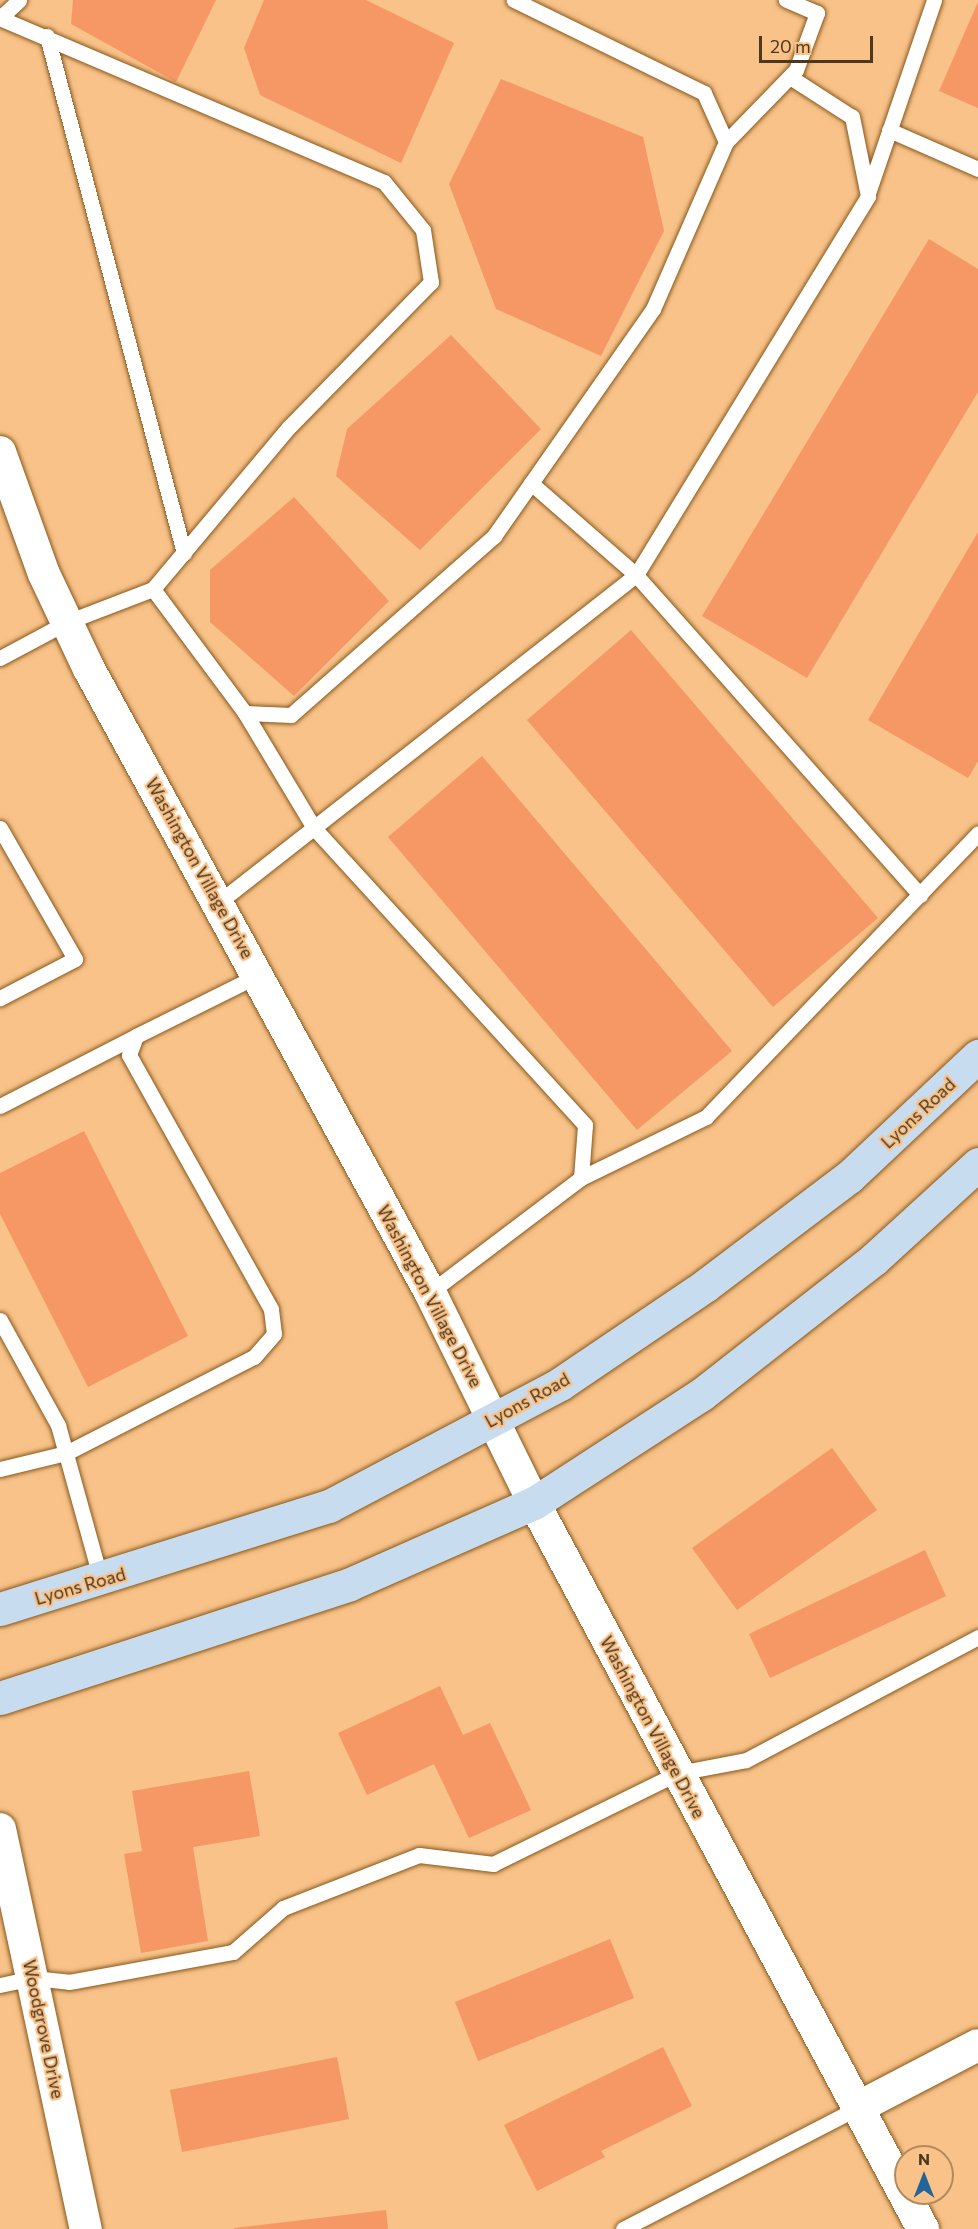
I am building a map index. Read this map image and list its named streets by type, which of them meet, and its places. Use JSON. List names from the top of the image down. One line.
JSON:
{"streets":{"main road":["Lyons Road"],"street":["Washington Village Drive","Woodgrove Drive"]},"crossings":[["Washington Village Drive","Lyons Road"]],"scale_bar":"20 m","north":"top"}
